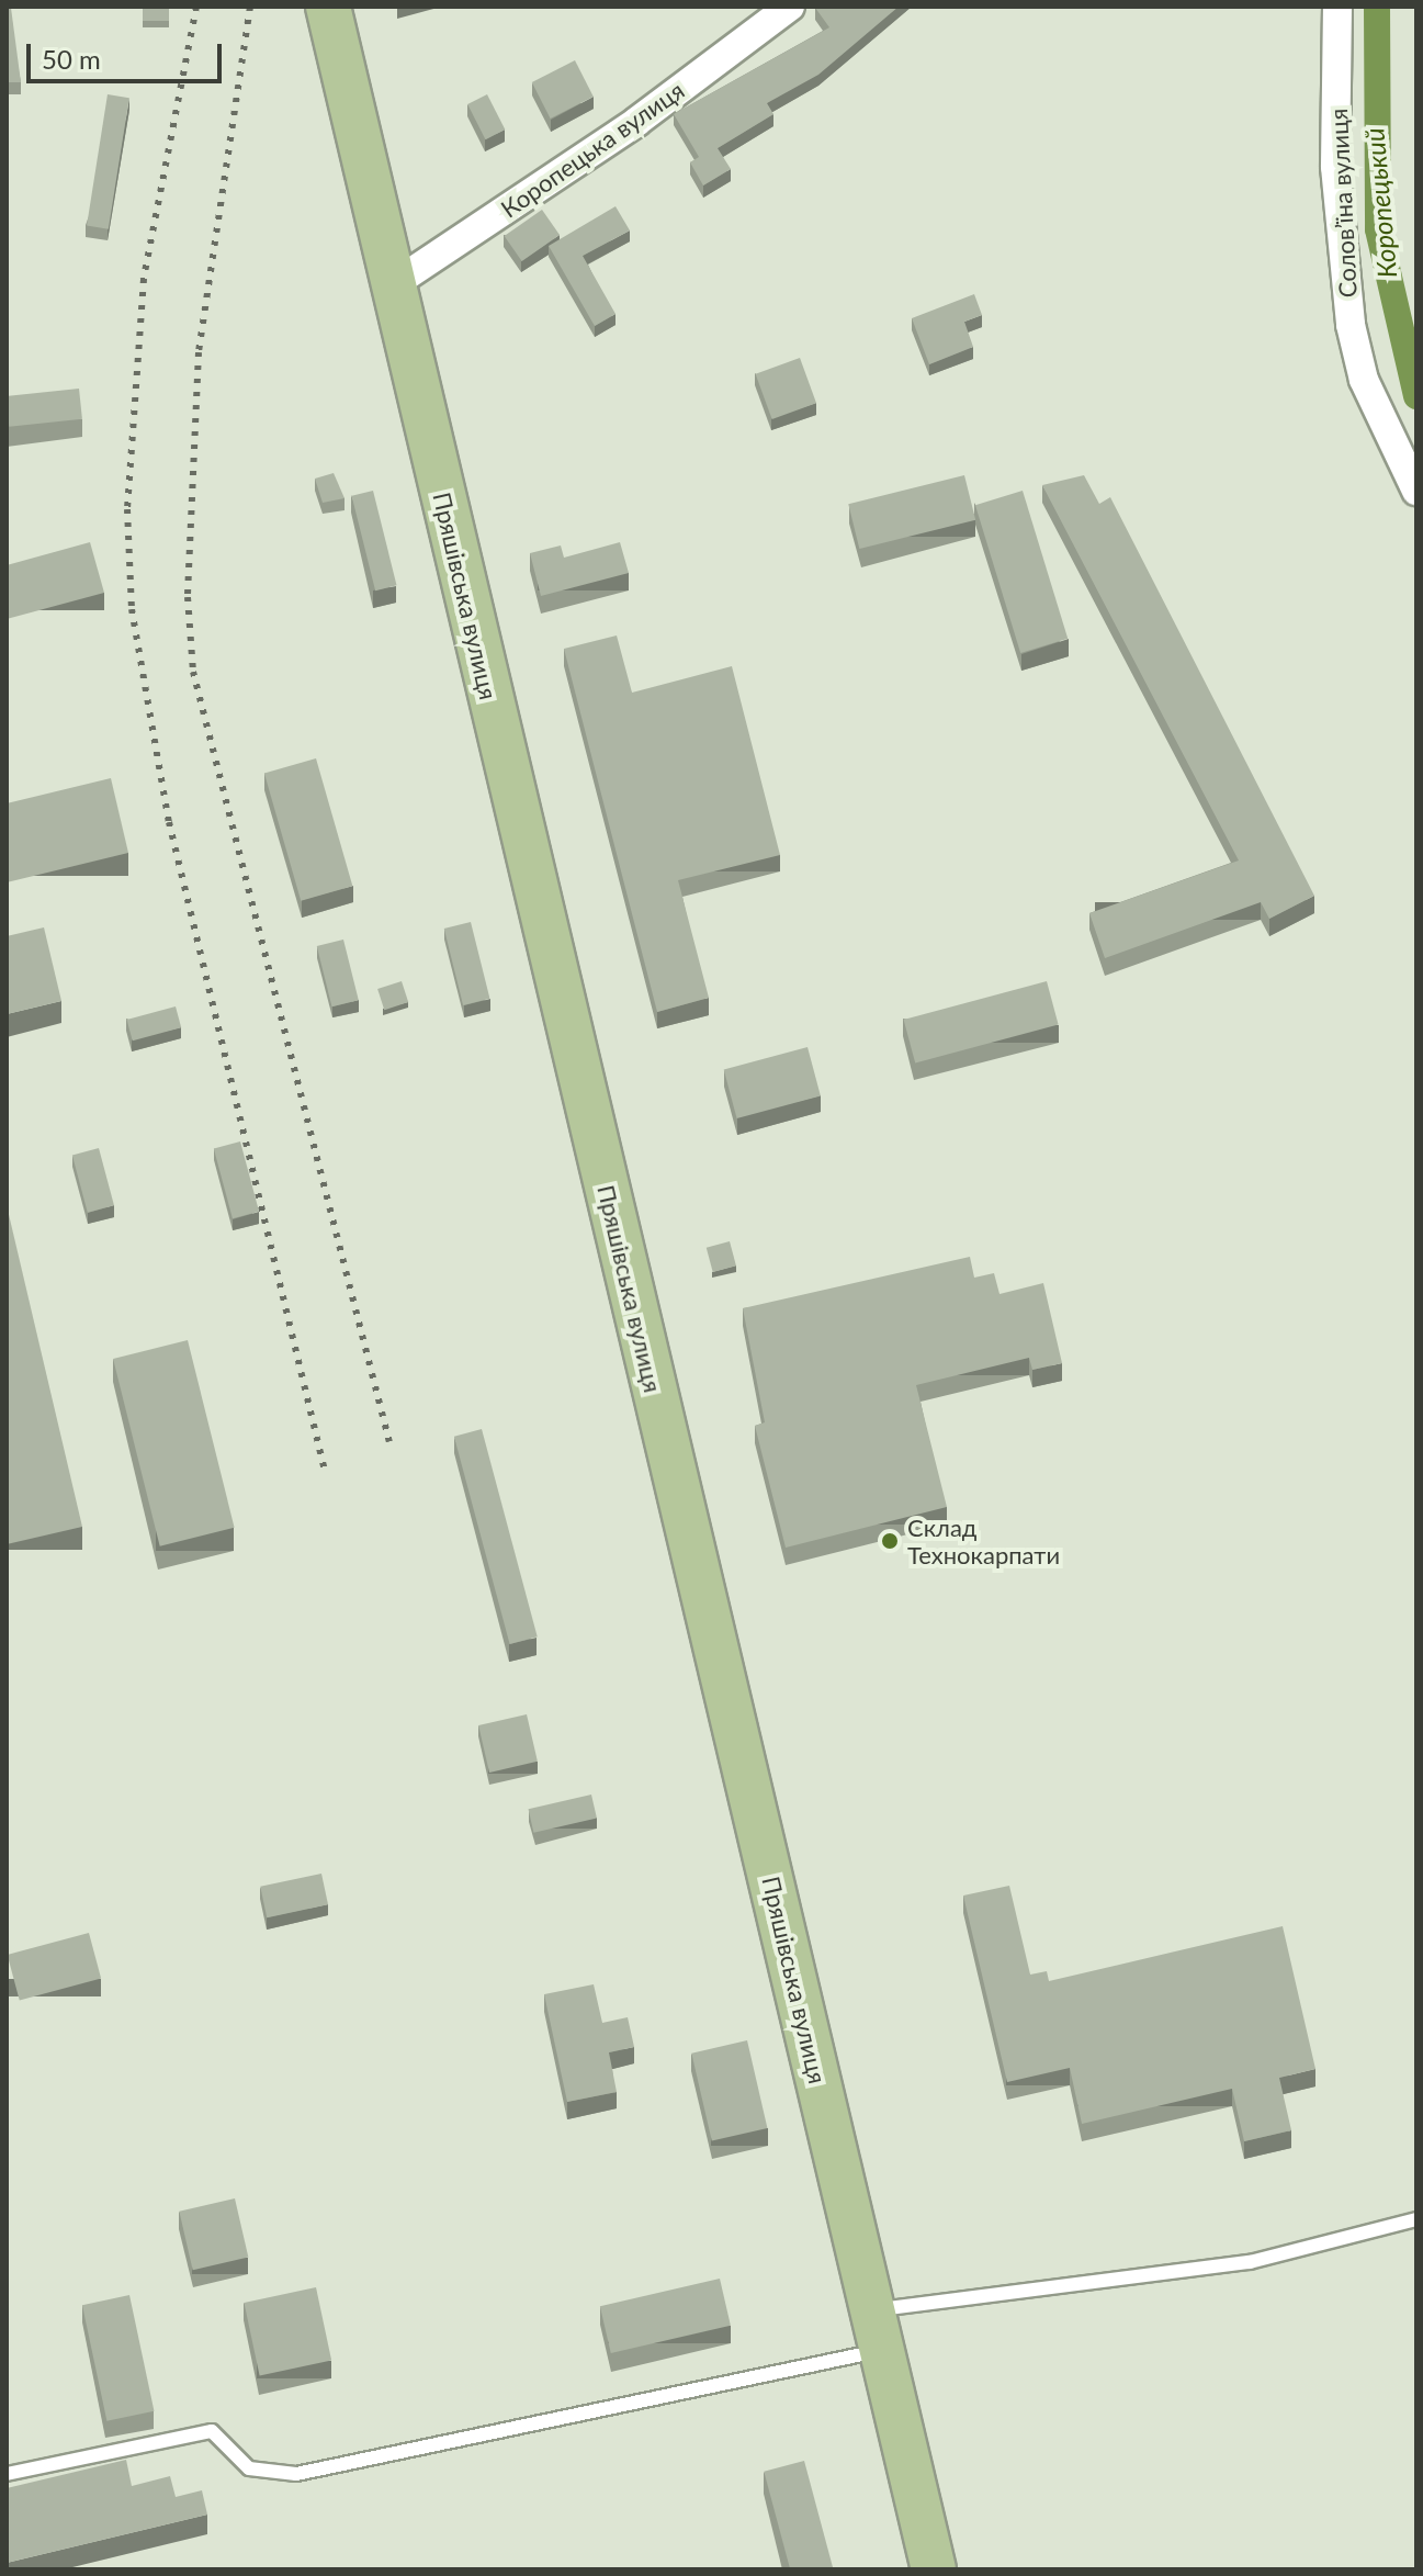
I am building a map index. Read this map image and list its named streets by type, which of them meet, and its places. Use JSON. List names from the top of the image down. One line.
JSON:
{"streets":{"main road":["Пряшівська вулиця"],"street":["Коропецька вулиця","Соловʼїна вулиця"]},"crossings":[["Коропецька вулиця","Пряшівська вулиця"]],"water":["Коропецький"],"places":["Склад Технокарпати"],"scale_bar":"50 m"}
